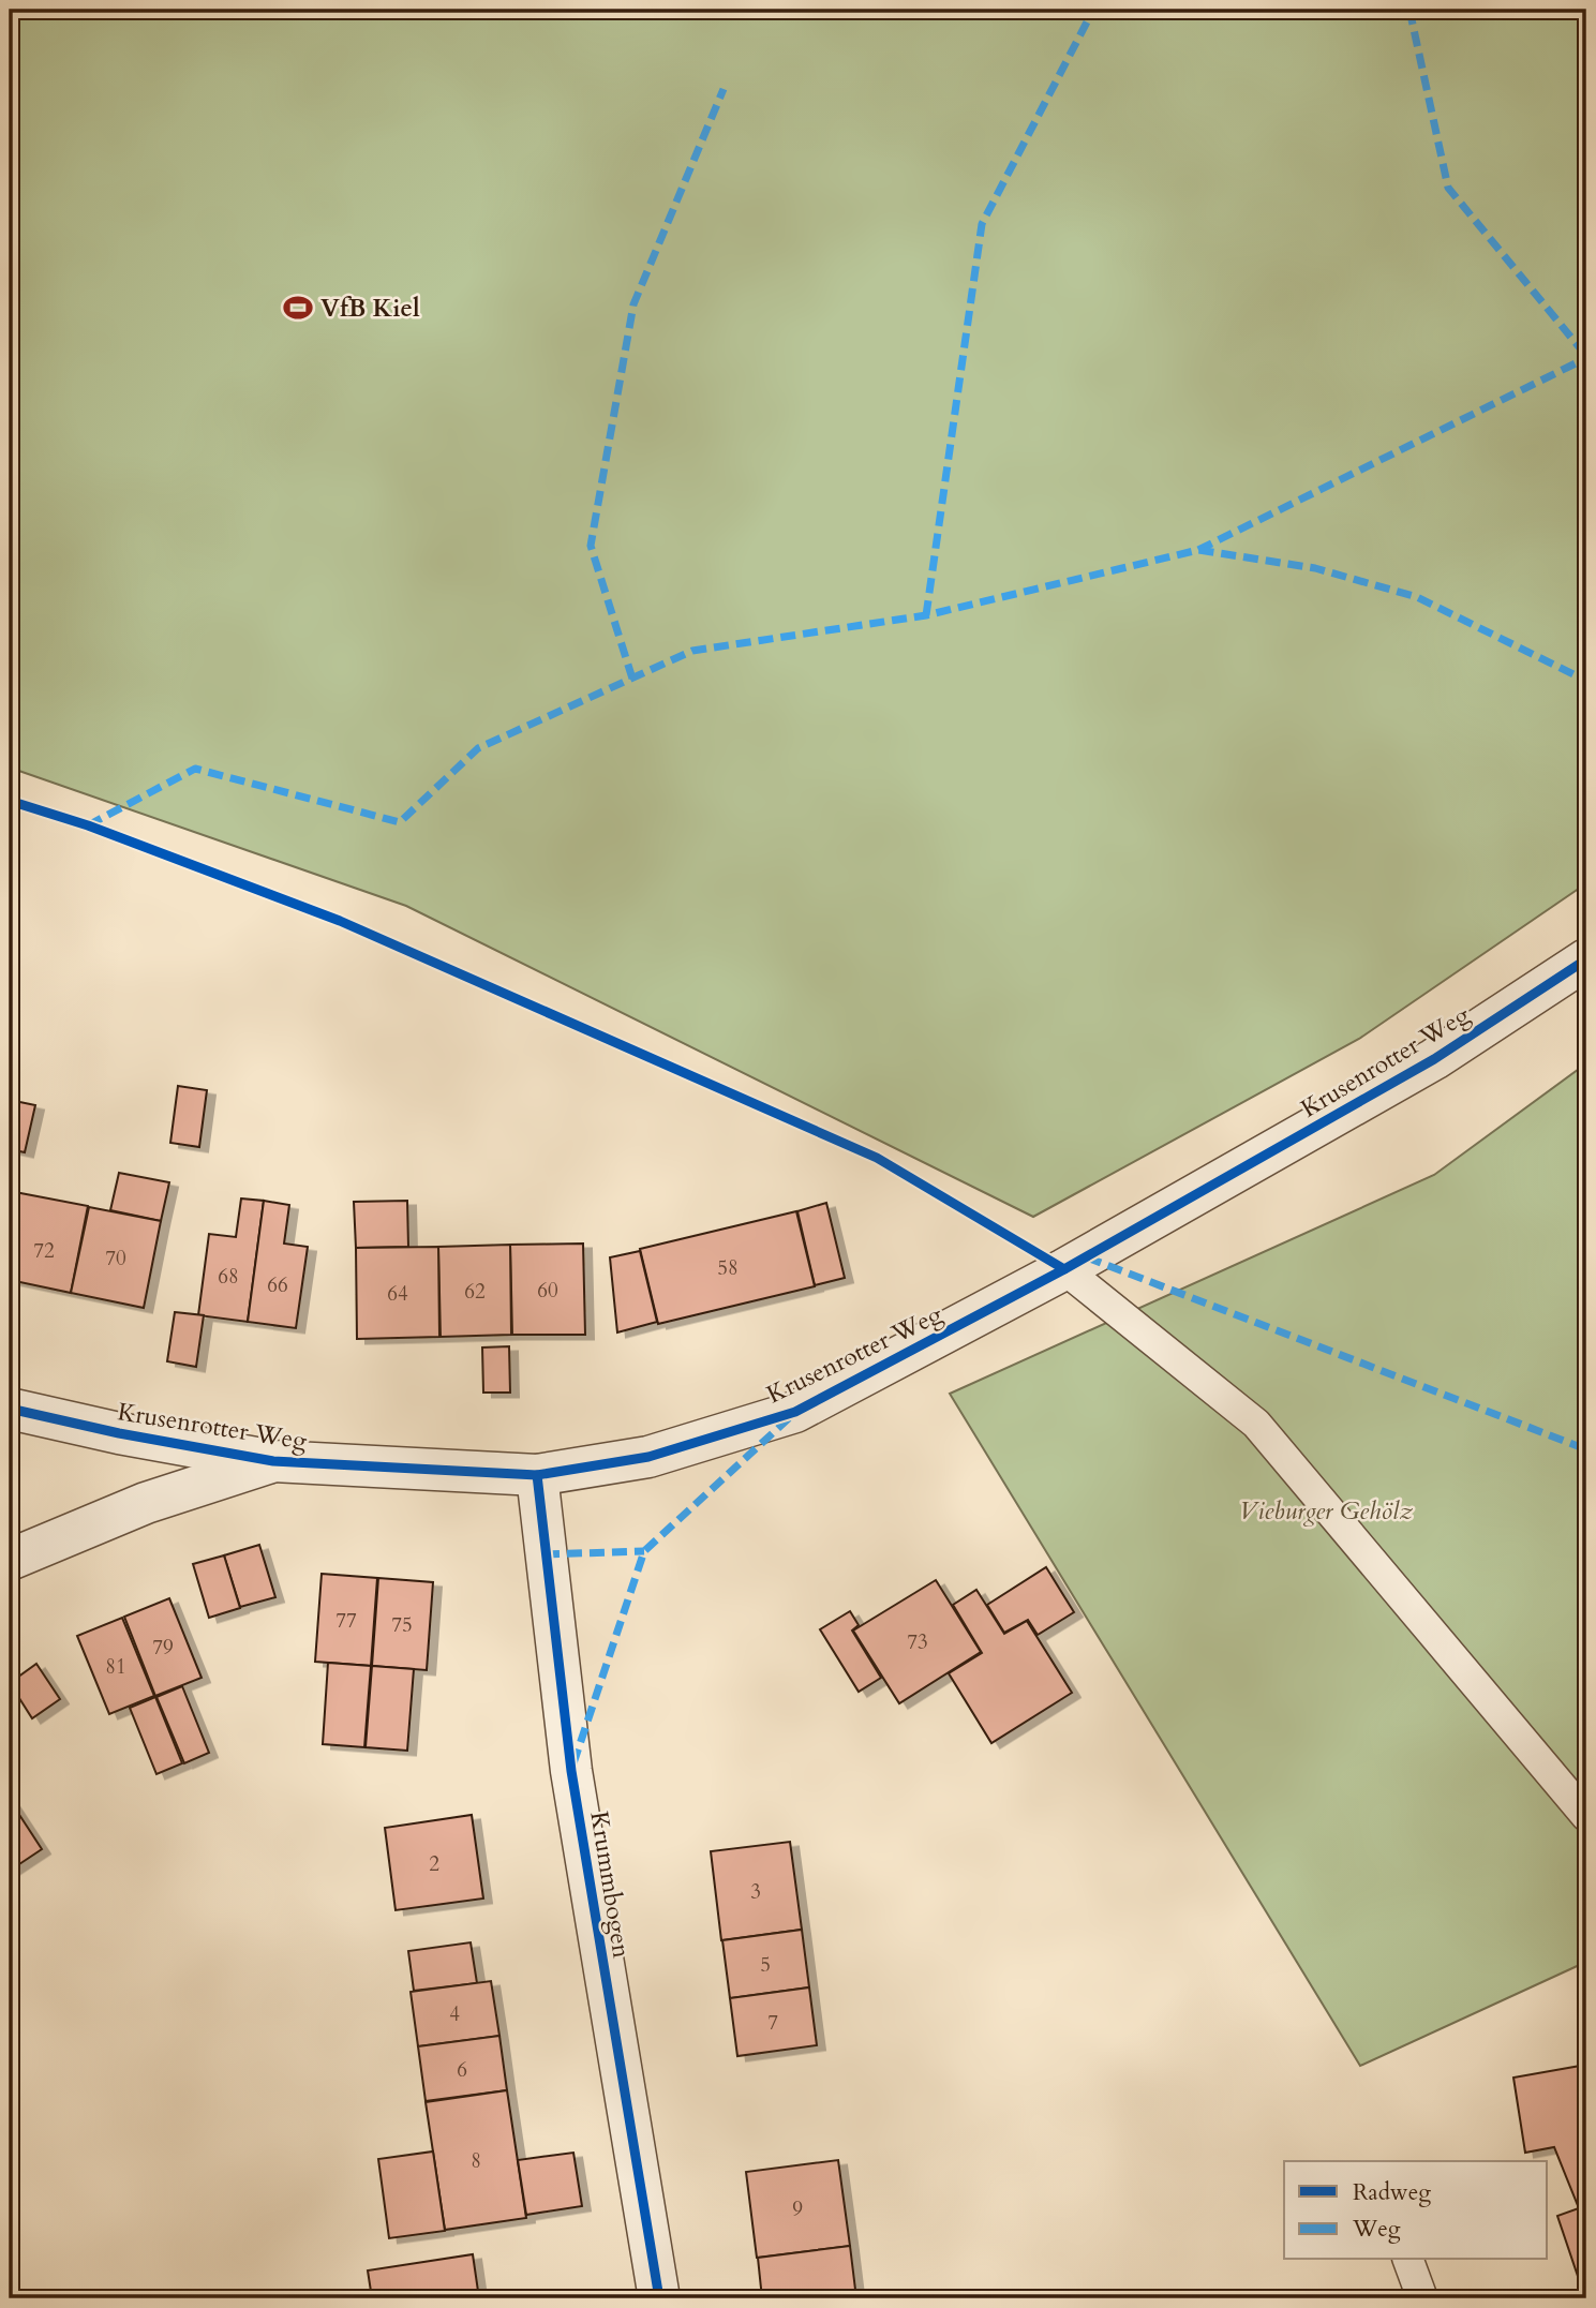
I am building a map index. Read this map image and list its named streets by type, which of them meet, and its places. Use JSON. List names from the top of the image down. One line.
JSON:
{"streets":{"street":["Krusenrotter Weg","Krummbogen"]},"crossings":[["Krusenrotter Weg","Krummbogen"]],"parks":["Vieburger Gehölz"],"places":{"sports":["VfB Kiel"]},"house_numbers":["72","70","58","68","66","60","62","64","77","75","73","79","81","2","3","5","4","7","6","8","9"],"legend":["Radweg","Weg"]}
